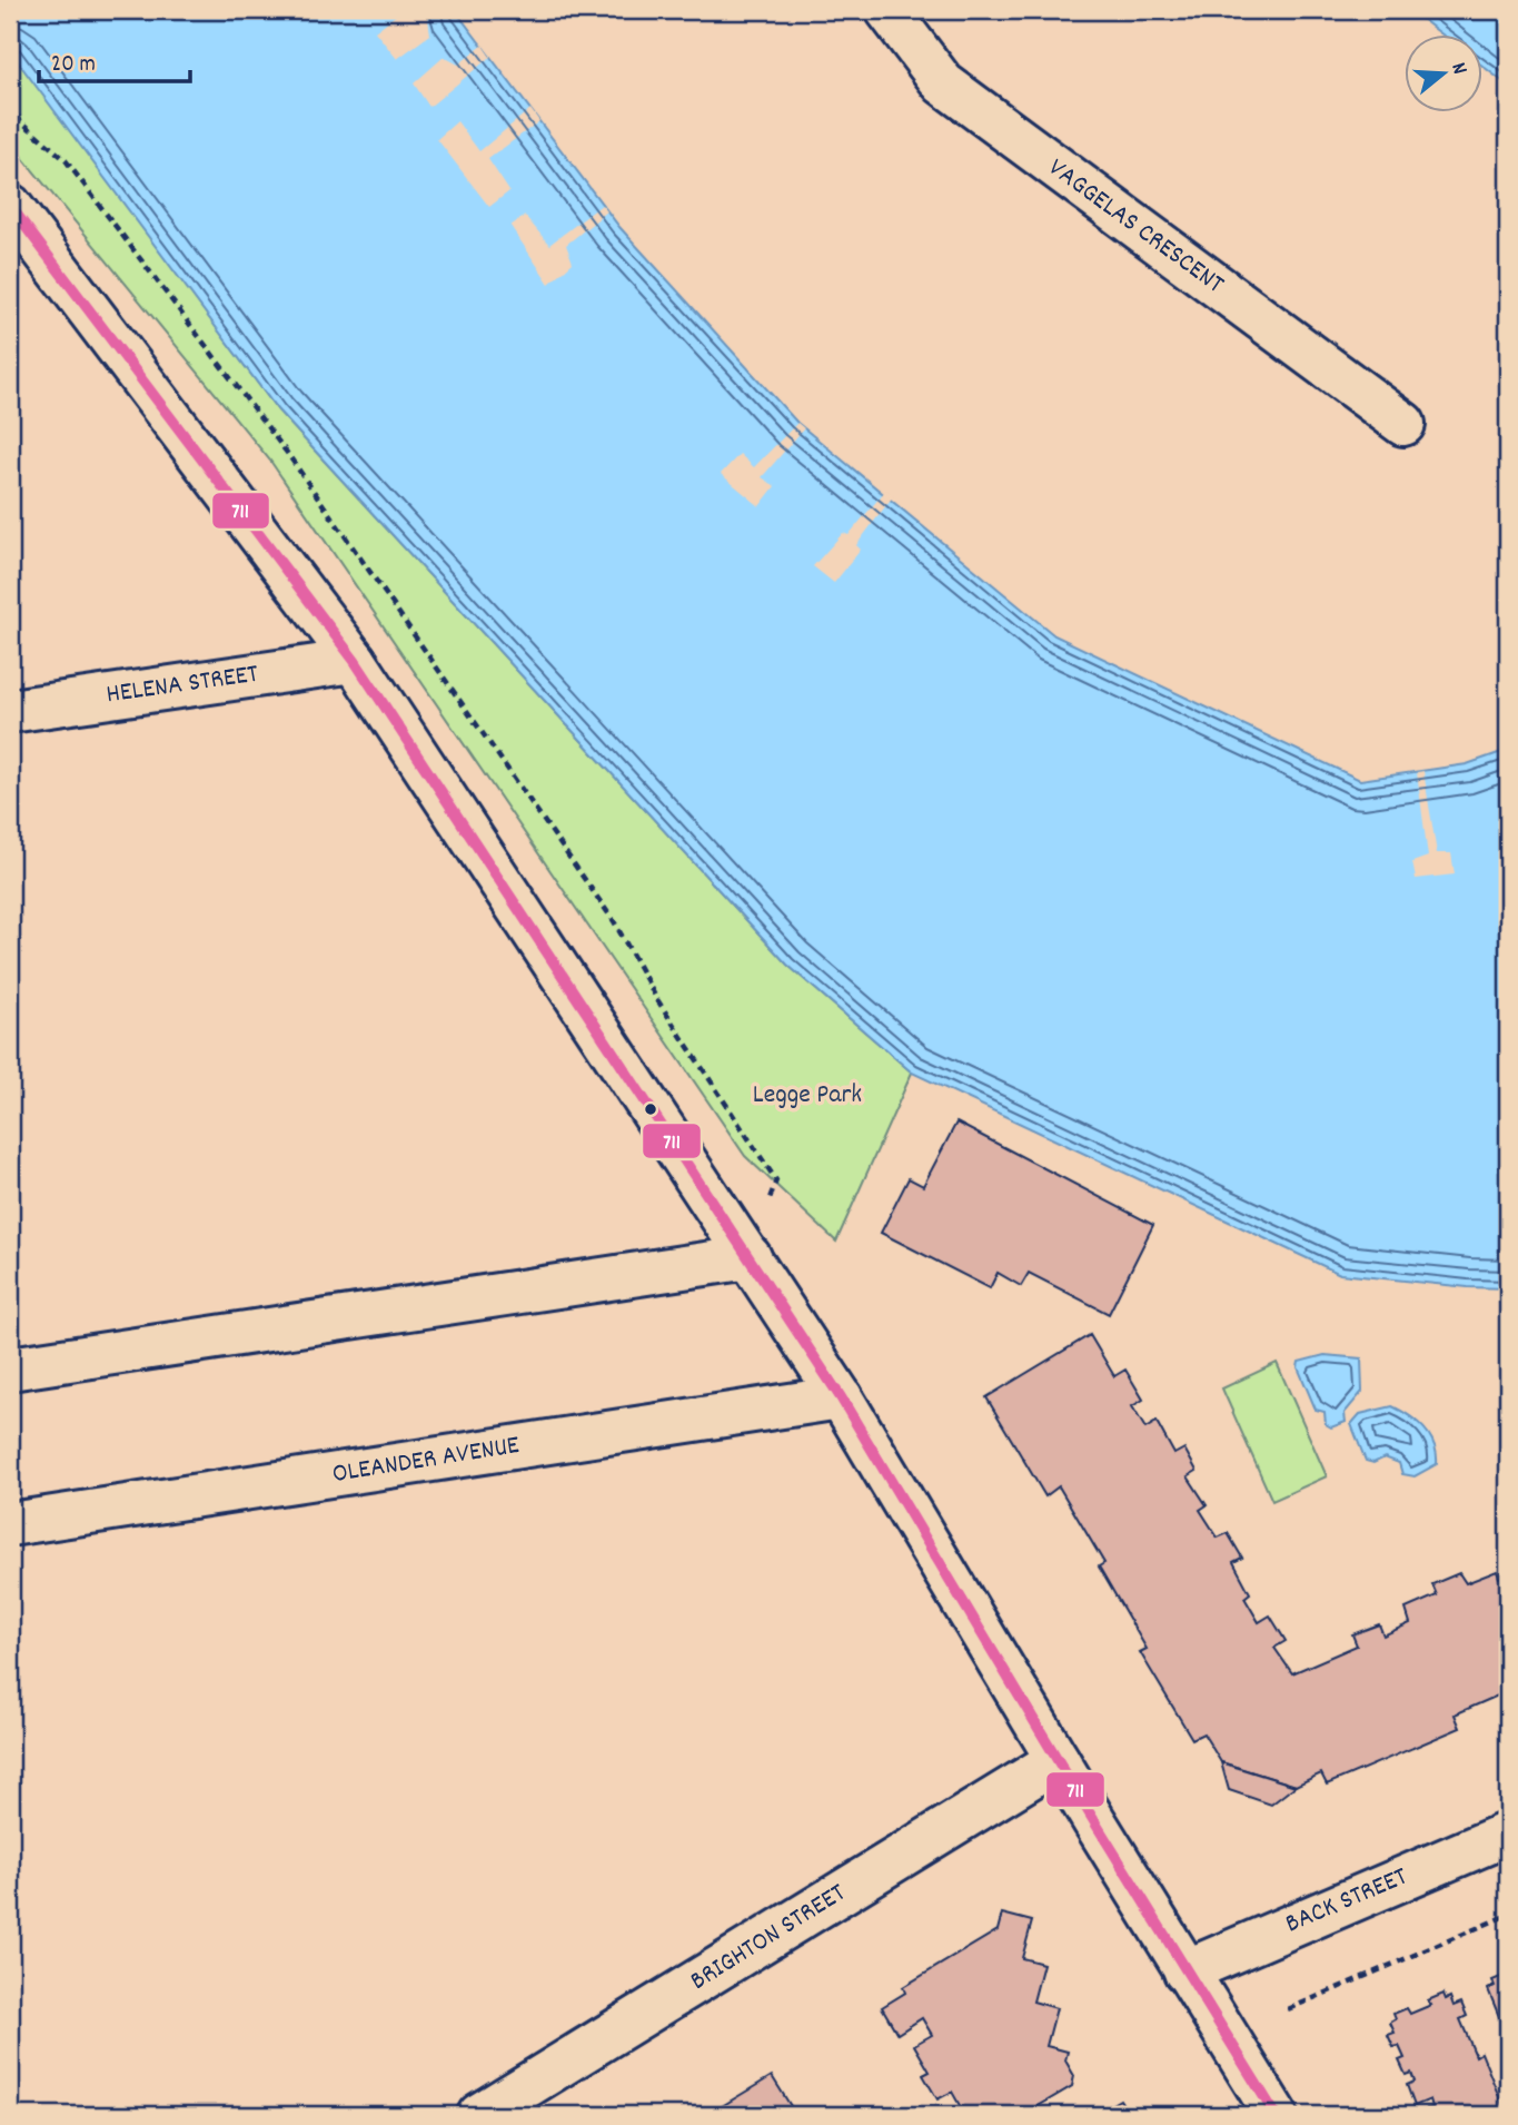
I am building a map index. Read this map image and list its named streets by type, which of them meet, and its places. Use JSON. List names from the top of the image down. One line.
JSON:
{"streets":{"street":["VAGGELAS CRESCENT","HELENA STREET","OLEANDER AVENUE","BACK STREET","BRIGHTON STREET"]},"parks":["Legge Park"],"lines":["transit line 711"],"scale_bar":"20 m","north":"right"}
